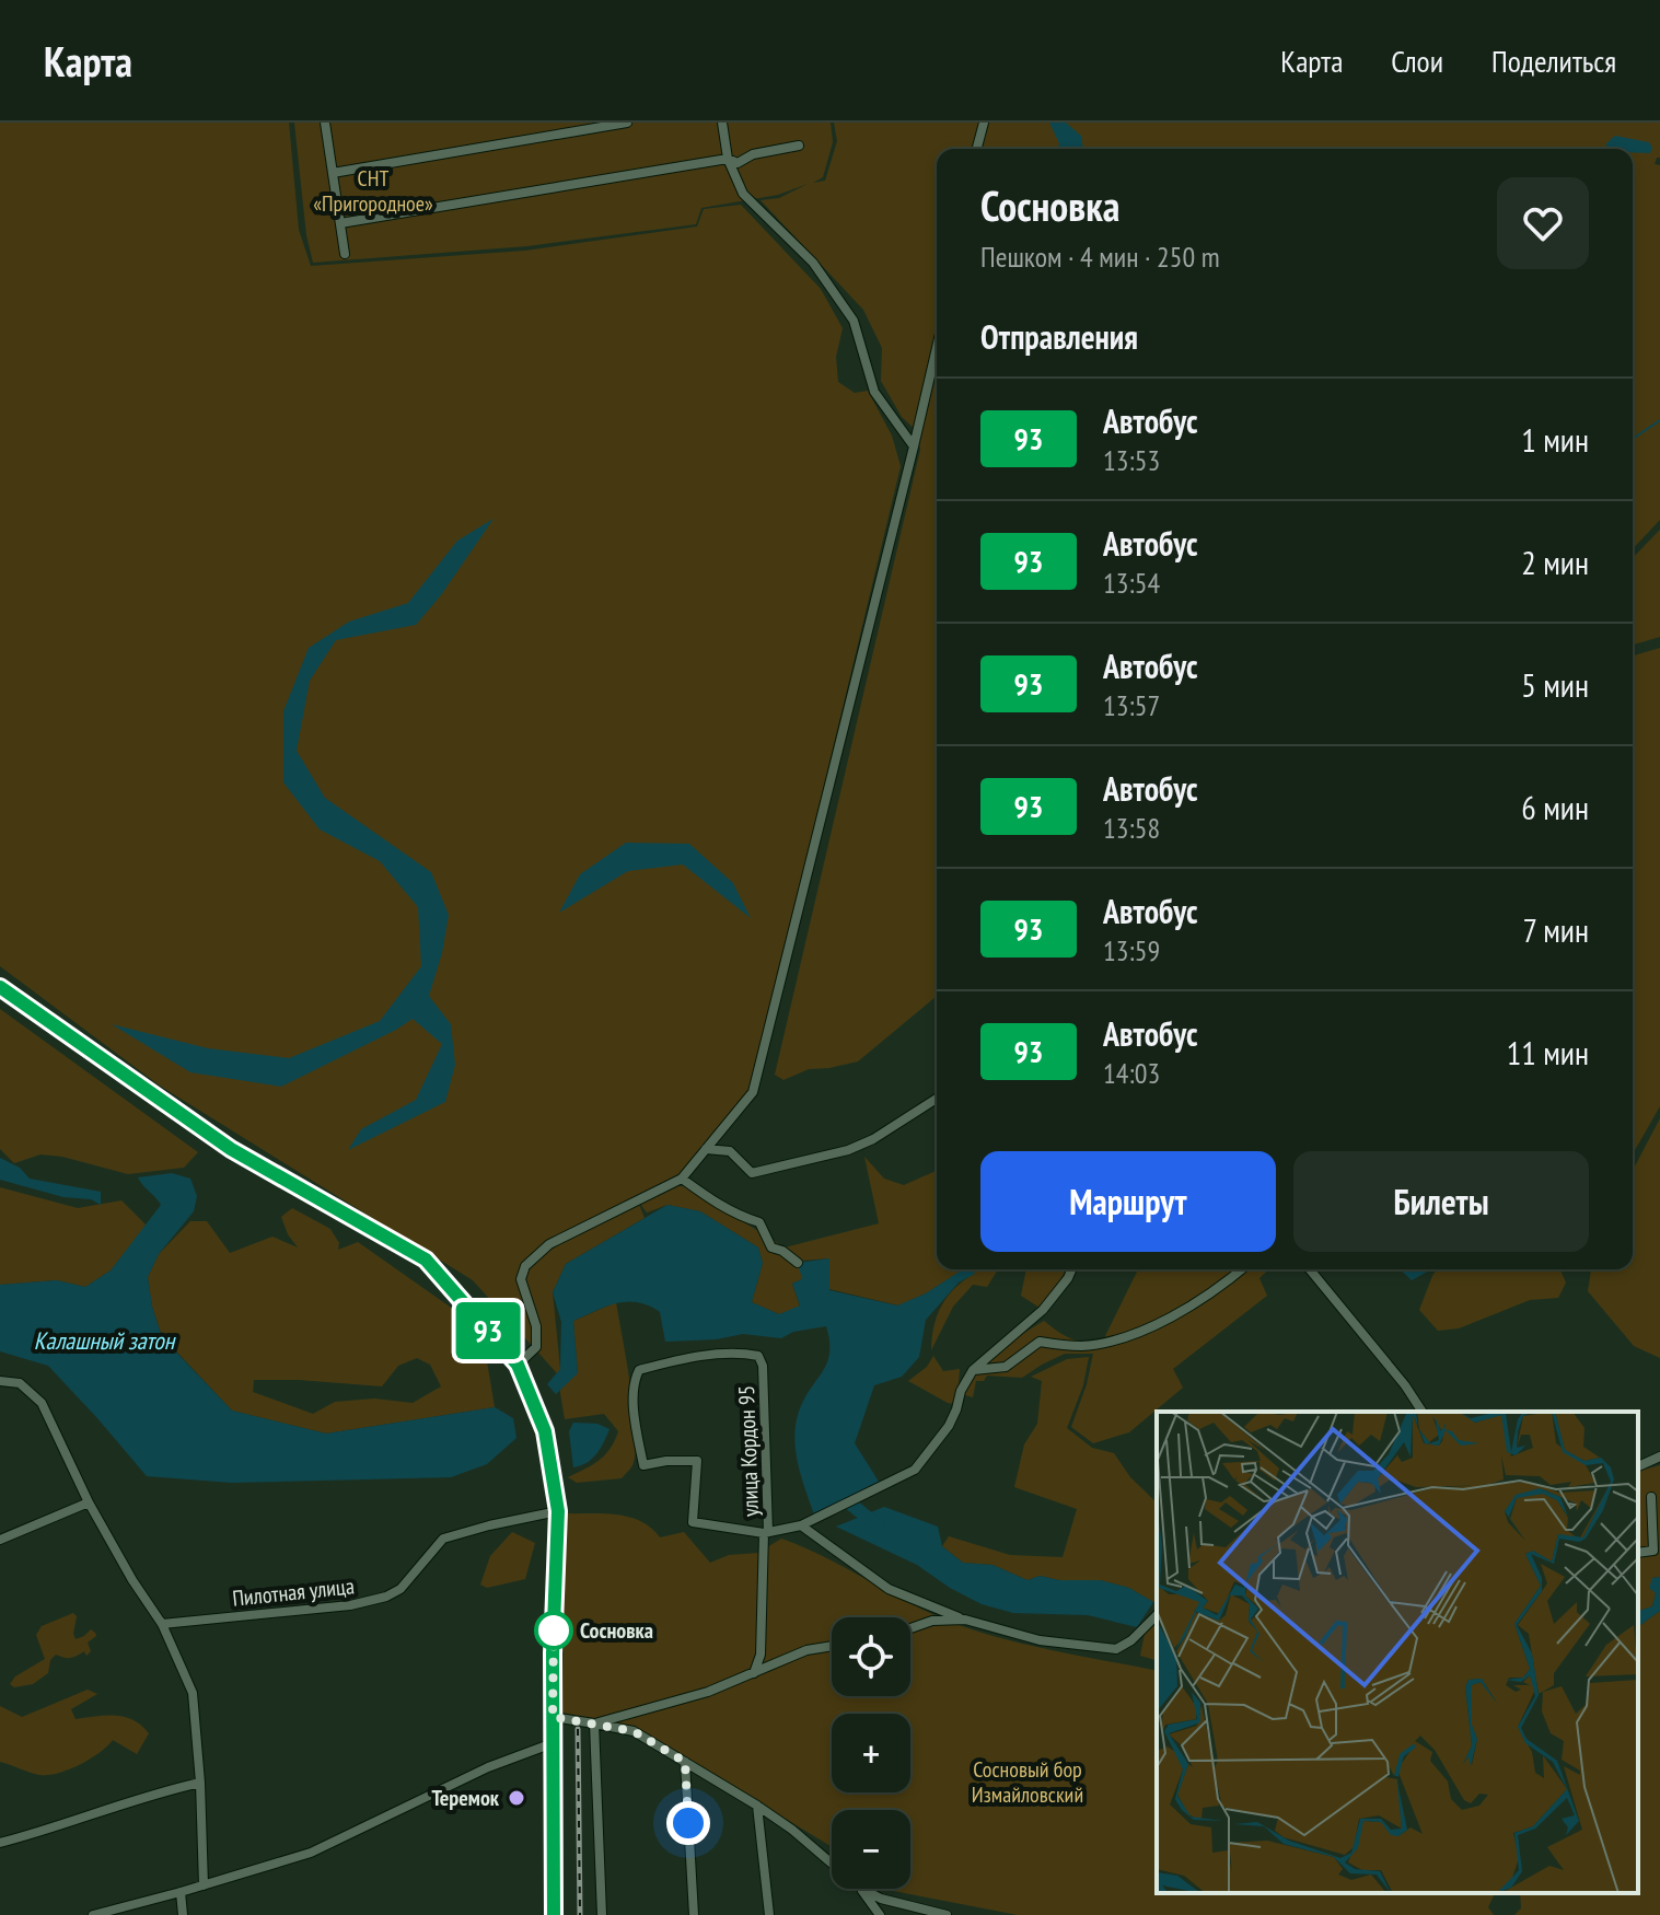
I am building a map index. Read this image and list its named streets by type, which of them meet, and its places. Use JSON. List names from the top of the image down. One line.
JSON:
{"streets":{"street":["улица Кордон 95","Пилотная улица"]},"water":["Калашный затон"],"parks":["СНТ «Пригородное»","Сосновый бор Измайловский"],"places":["Сосновка","Теремок"],"lines":["bus line 93"],"page":{"header":"Карта","nav":["Карта","Слои","Поделиться"],"on_map":"93","heading":[["Сосновка","Пешком · 4 мин · 250 m"],"Отправления"],"list":[{"mark":"93","name":"Автобус","note":"13:53","value":"1 мин"},{"mark":"93","name":"Автобус","note":"13:54","value":"2 мин"},{"mark":"93","name":"Автобус","note":"13:57","value":"5 мин"},{"mark":"93","name":"Автобус","note":"13:58","value":"6 мин"},{"mark":"93","name":"Автобус","note":"13:59","value":"7 мин"},{"mark":"93","name":"Автобус","note":"14:03","value":"11 мин"}],"buttons":["Маршрут","Билеты"],"map_buttons":["+","−"]}}
